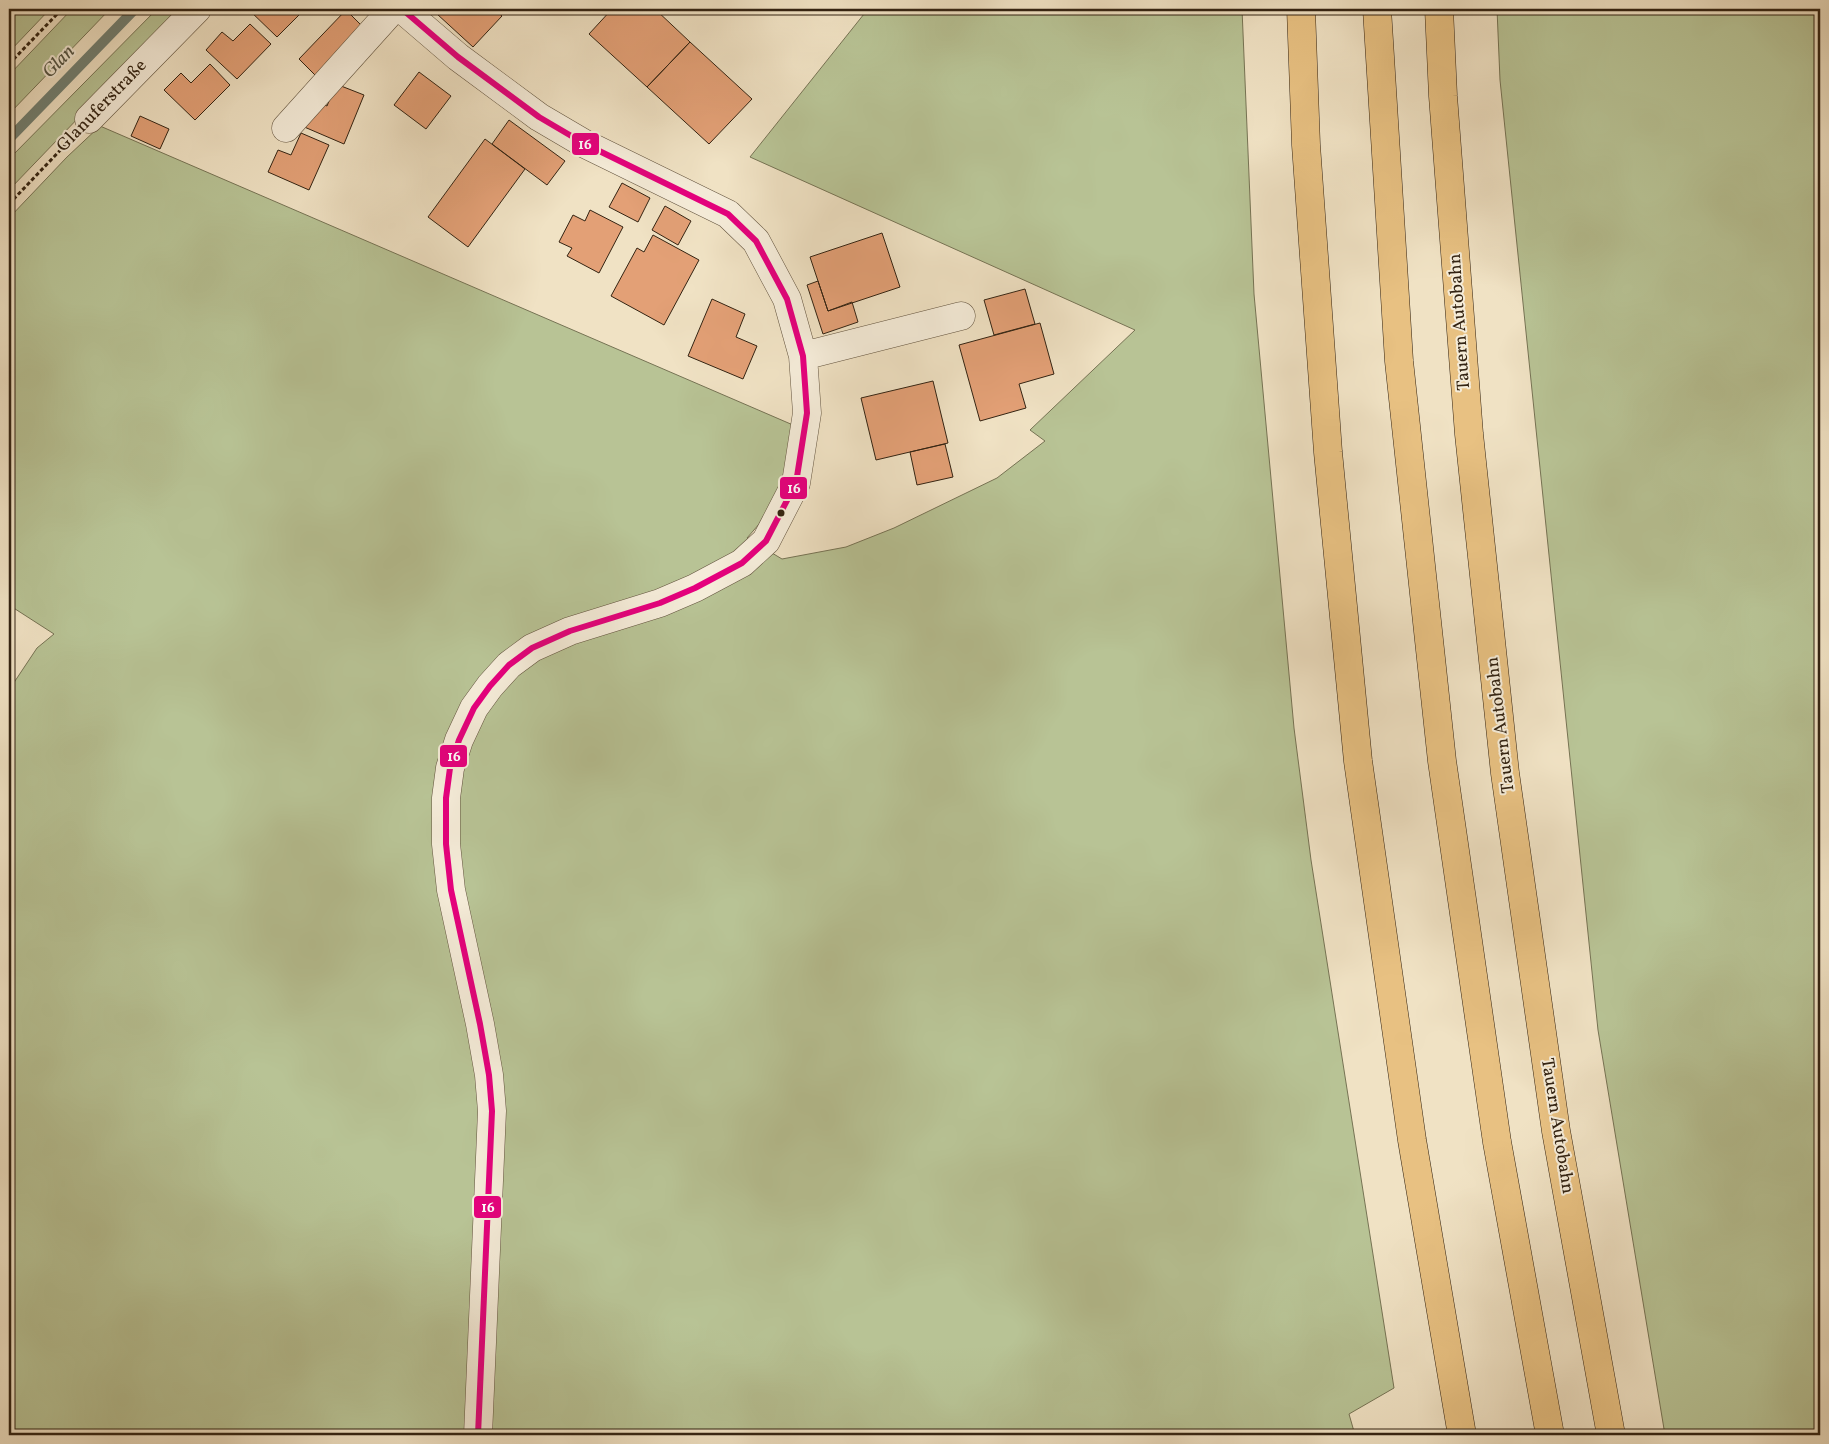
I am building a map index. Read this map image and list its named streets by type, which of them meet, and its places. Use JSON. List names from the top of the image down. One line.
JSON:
{"streets":{"highway":["Tauern Autobahn"],"street":["Glanuferstraße"]},"water":["Glan"],"lines":["transit line 16"]}
